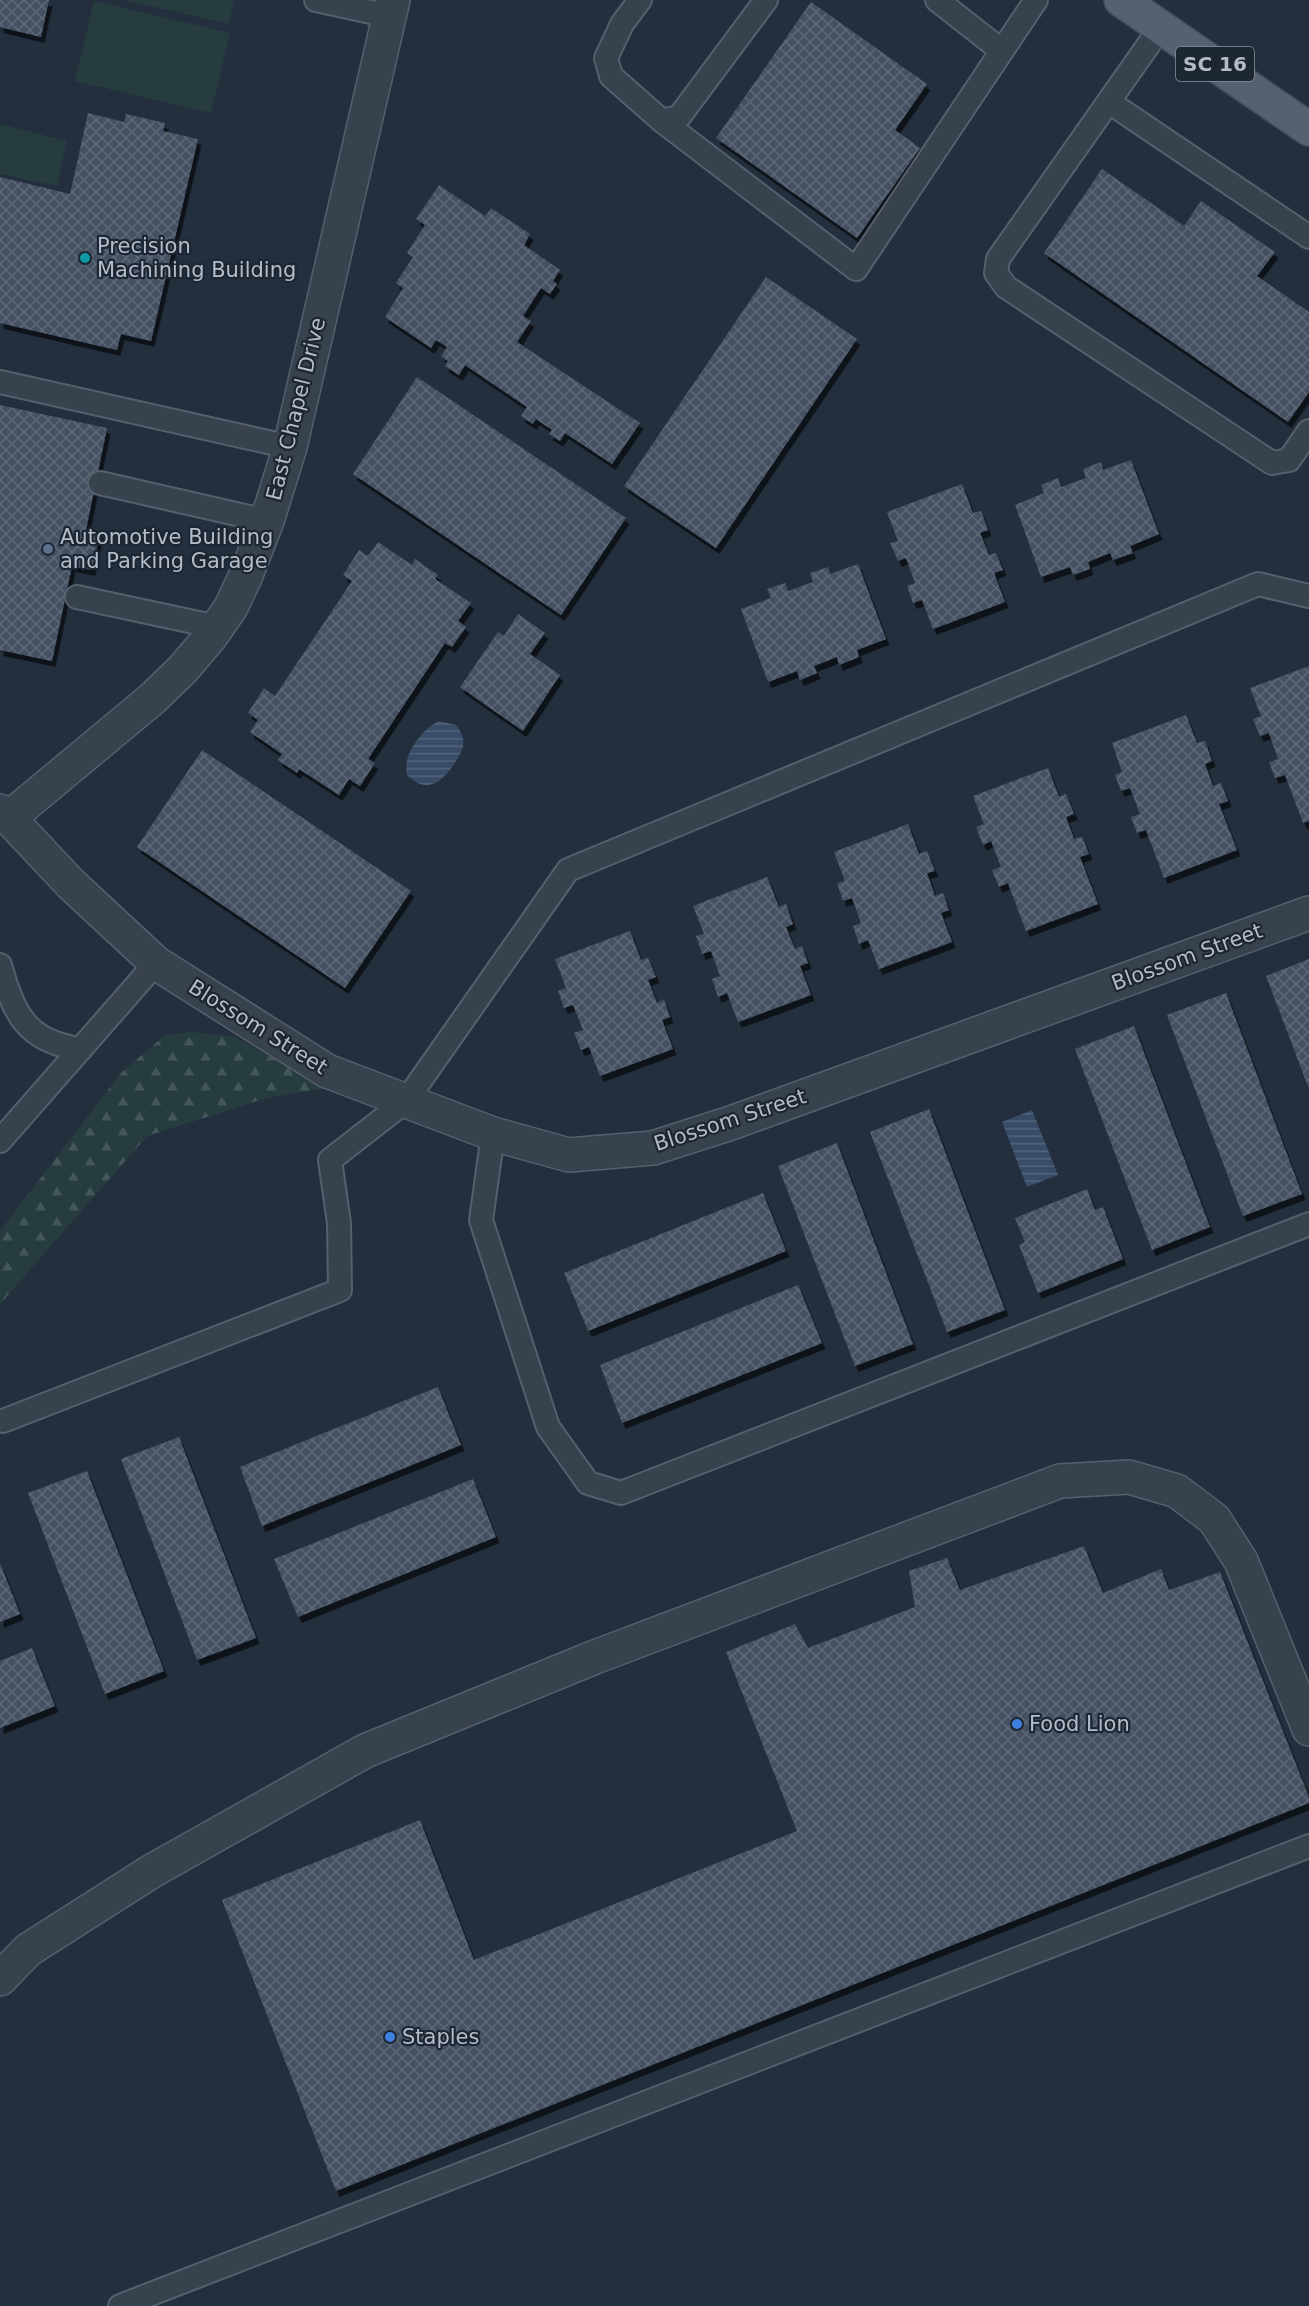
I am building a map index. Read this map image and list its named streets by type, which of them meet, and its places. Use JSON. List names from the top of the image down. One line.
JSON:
{"streets":{"main road":["SC 16"],"street":["East Chapel Drive","Blossom Street"]},"crossings":[["East Chapel Drive","Blossom Street"]],"places":["Precision Machining Building","Automotive Building and Parking Garage","Food Lion","Staples"]}
